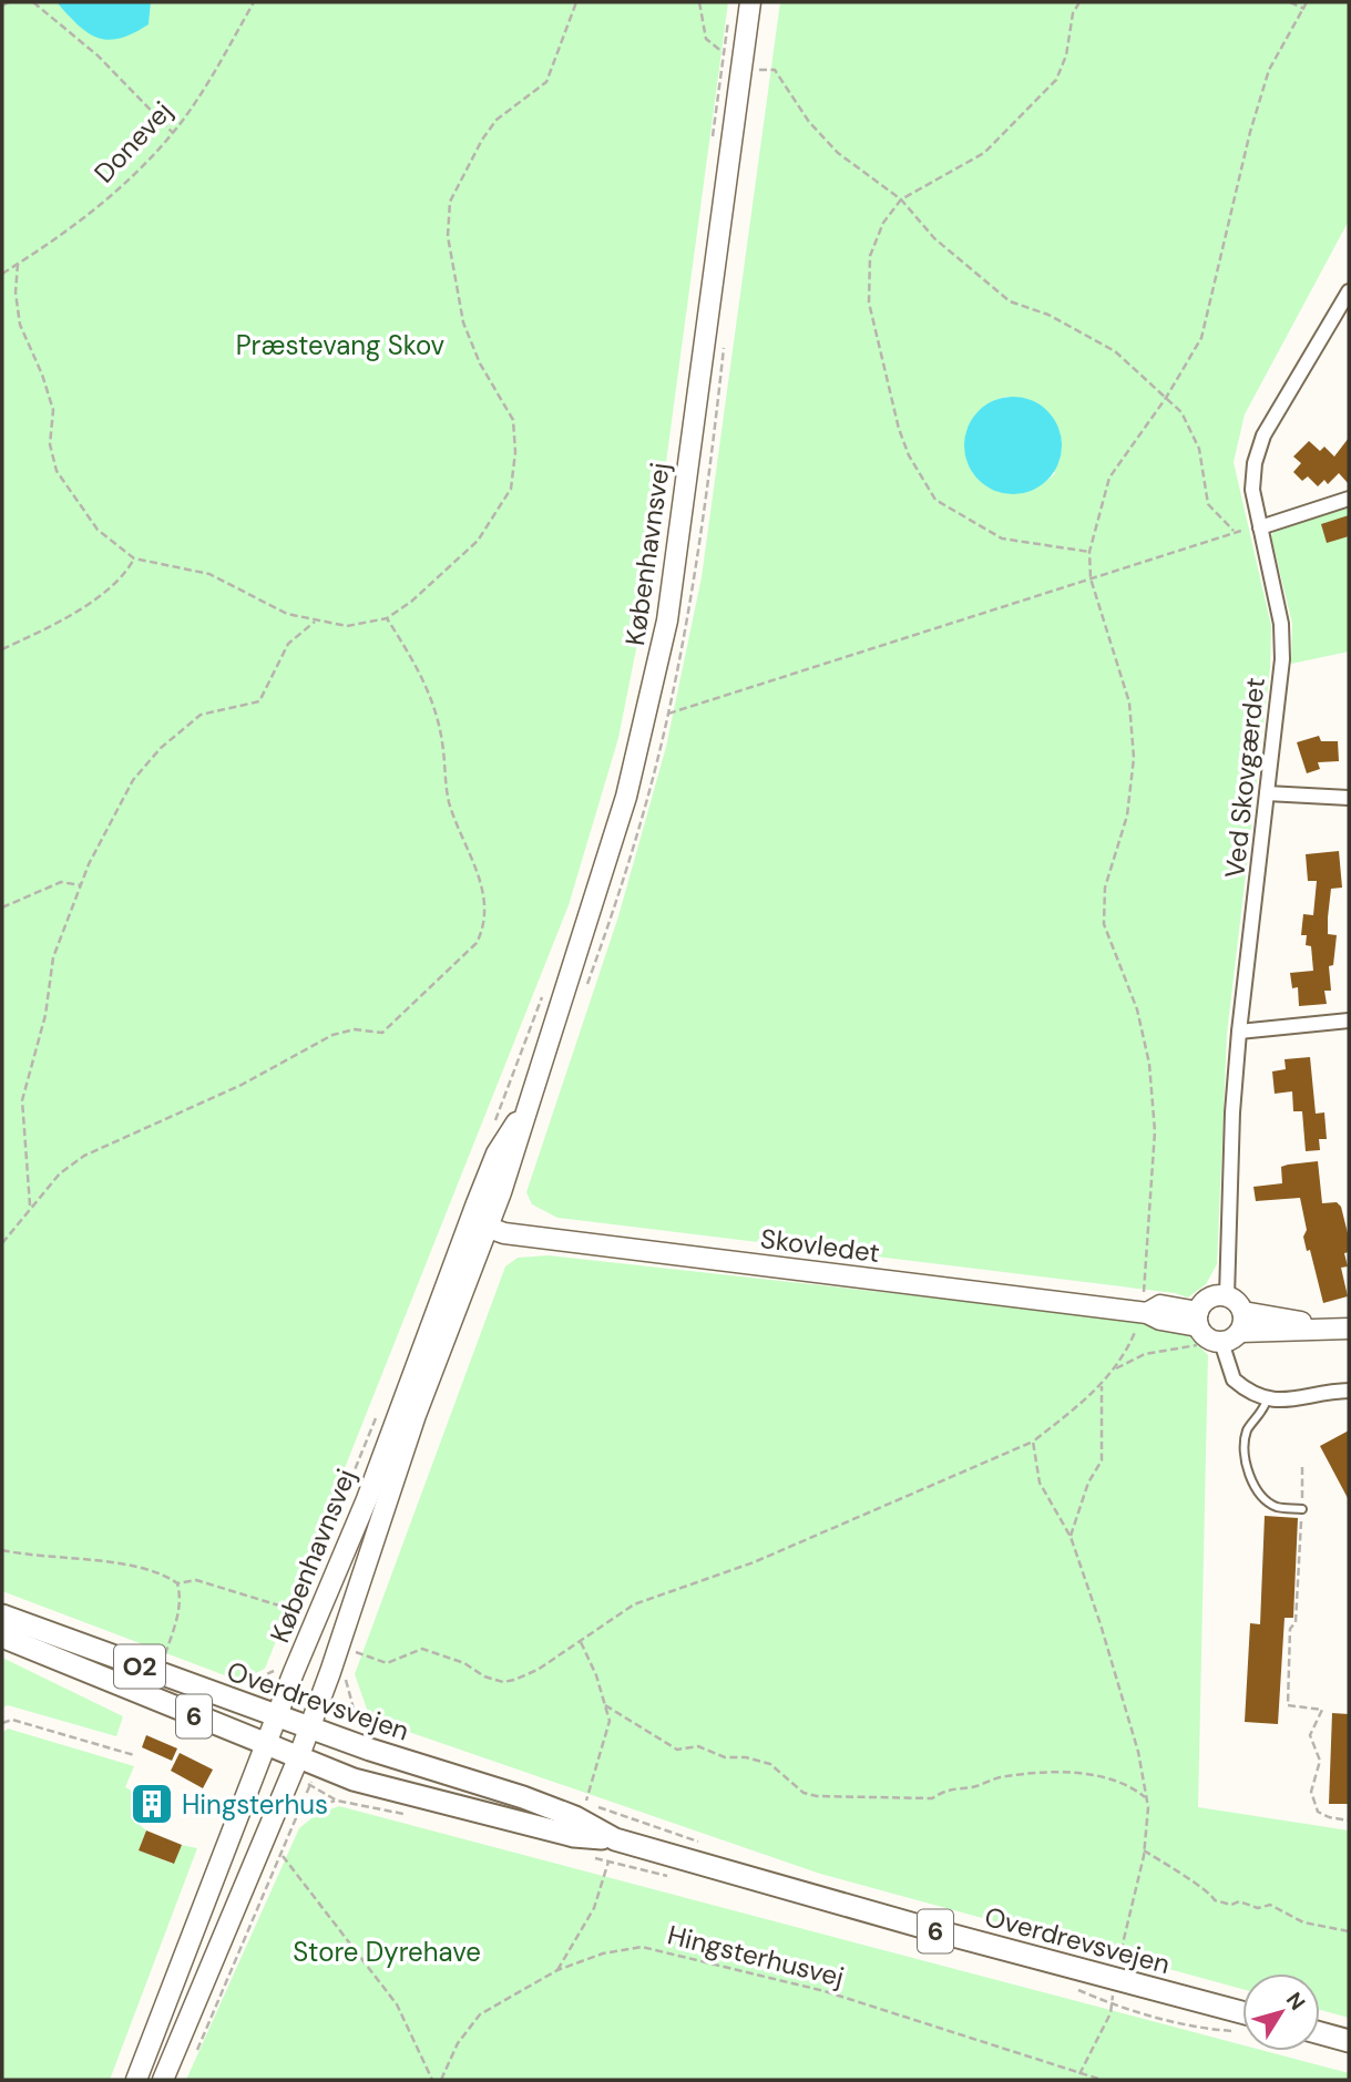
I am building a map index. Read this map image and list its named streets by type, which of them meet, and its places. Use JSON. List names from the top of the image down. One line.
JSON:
{"streets":{"main road":["O2","Overdrevsvejen","6"],"street":["Københavnsvej","Ved Skovgærdet","Skovledet"],"path":["Donevej","Hingsterhusvej"]},"crossings":[["Københavnsvej","Skovledet"],["Københavnsvej","Overdrevsvejen"]],"parks":["Præstevang Skov","Store Dyrehave"],"places":{"building":["Hingsterhus"]},"north":"top right"}
